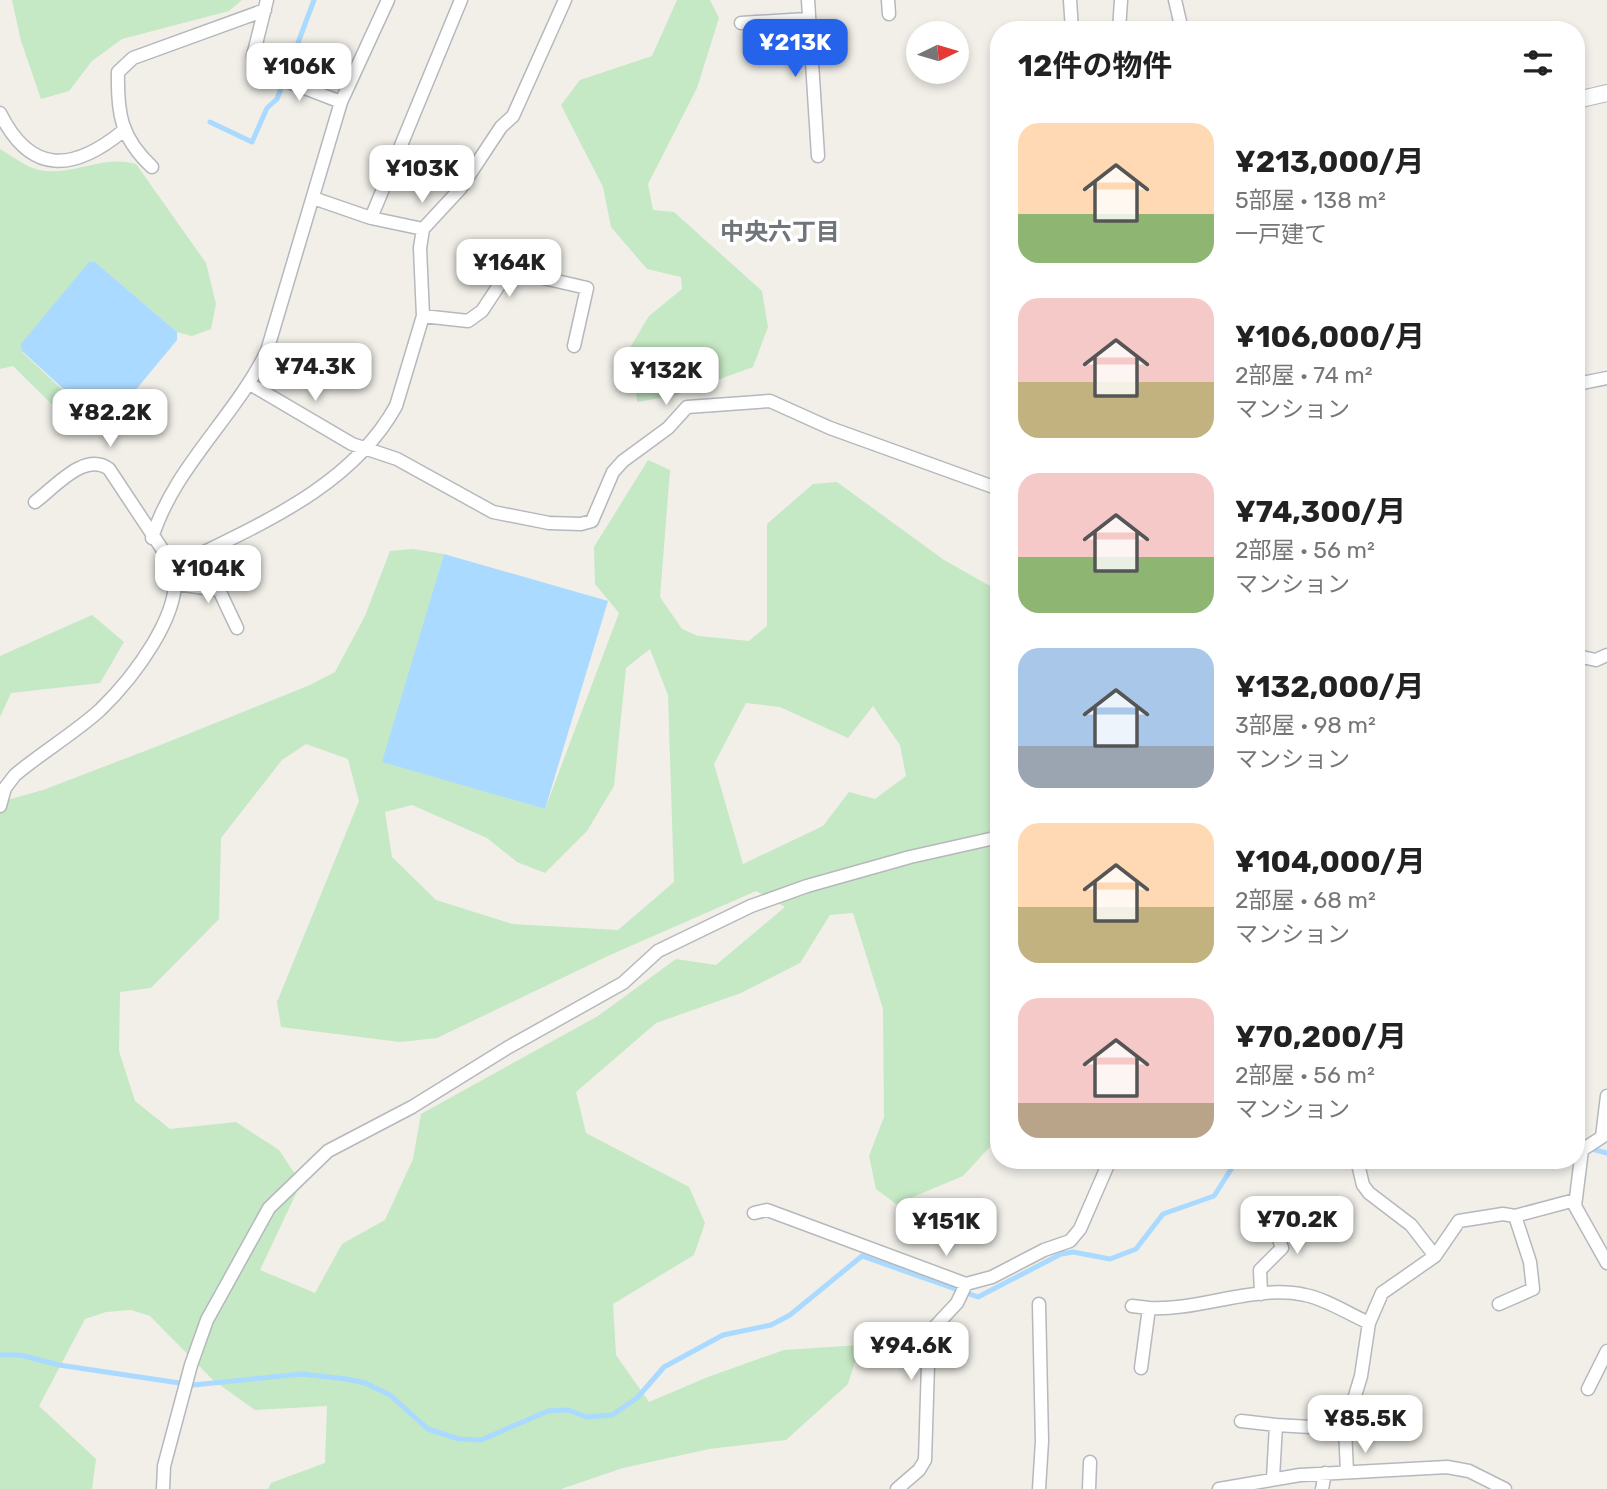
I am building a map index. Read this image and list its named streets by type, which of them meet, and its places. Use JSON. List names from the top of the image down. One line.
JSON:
{"districts":["中央六丁目"],"north":"right","page":{"price":["¥213K","¥106K","¥103K","¥164K","¥74.3K","¥132K","¥82.2K","¥104K","¥70.2K","¥151K","¥94.6K","¥85.5K"],"heading":"12件の物件","list":[{"name":"¥213,000/月","note":"5部屋 · 138 m² · 一戸建て"},{"name":"¥106,000/月","note":"2部屋 · 74 m² · マンション"},{"name":"¥74,300/月","note":"2部屋 · 56 m² · マンション"},{"name":"¥132,000/月","note":"3部屋 · 98 m² · マンション"},{"name":"¥104,000/月","note":"2部屋 · 68 m² · マンション"},{"name":"¥70,200/月","note":"2部屋 · 56 m² · マンション"}]}}
